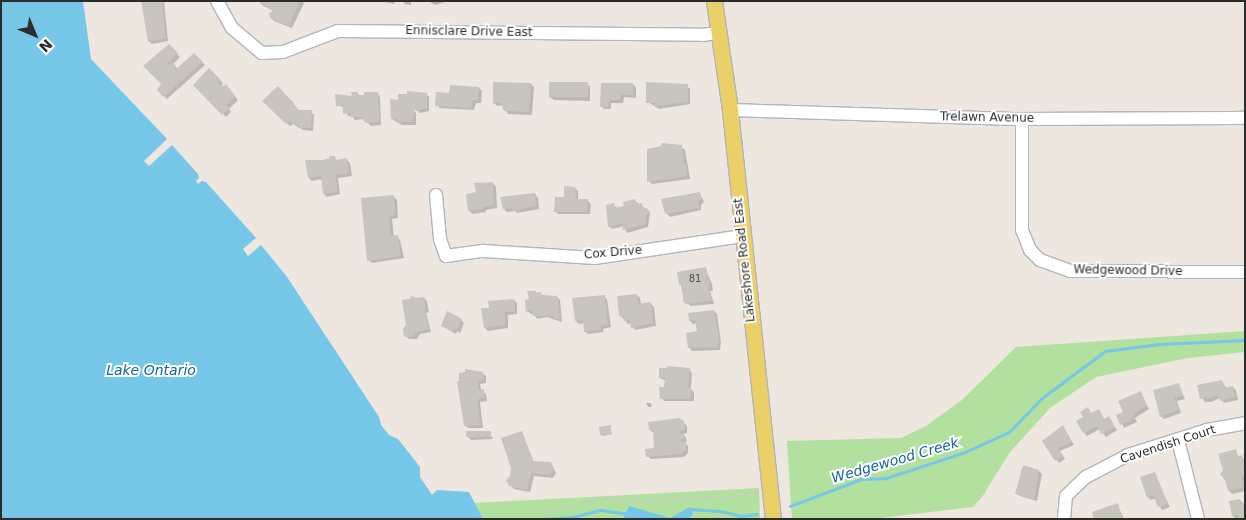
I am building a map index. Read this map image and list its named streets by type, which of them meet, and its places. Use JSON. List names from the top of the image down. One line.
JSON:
{"streets":{"main road":["Lakeshore Road East"],"street":["Ennisclare Drive East","Trelawn Avenue","Cox Drive","Wedgewood Drive","Cavendish Court"]},"crossings":[["Ennisclare Drive East","Lakeshore Road East"],["Trelawn Avenue","Lakeshore Road East"],["Trelawn Avenue","Wedgewood Drive"],["Cox Drive","Lakeshore Road East"]],"water":["Lake Ontario","Wedgewood Creek"],"house_numbers":["81"],"north":"bottom right"}
